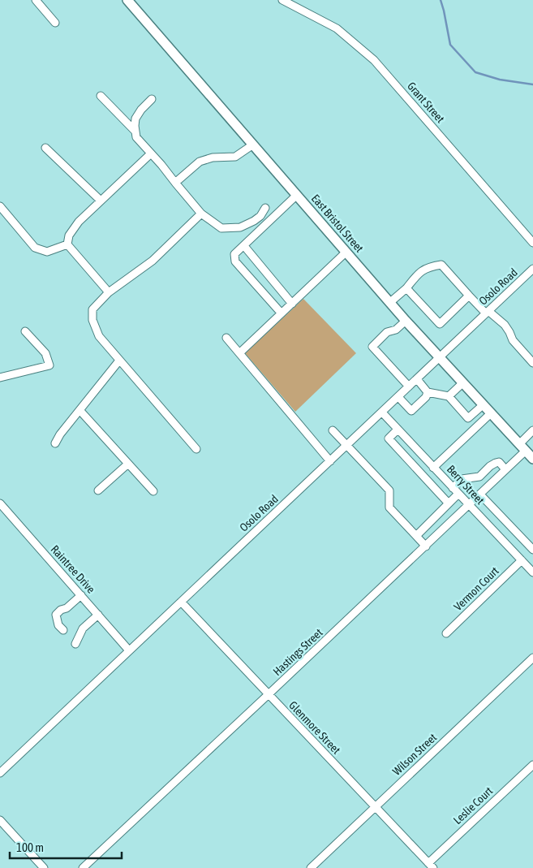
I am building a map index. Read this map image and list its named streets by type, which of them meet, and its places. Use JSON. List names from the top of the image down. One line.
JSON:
{"streets":{"main road":["East Bristol Street"],"street":["Grant Street","Osolo Road","Berry Street","Raintree Drive","Vermon Court","Hastings Street","Glenmore Street","Wilson Street","Leslie Court"]},"crossings":[["East Bristol Street","Osolo Road"],["East Bristol Street","Hastings Street"],["Osolo Road","Berry Street"],["Osolo Road","Raintree Drive"],["Osolo Road","Glenmore Street"],["Berry Street","Vermon Court"],["Berry Street","Hastings Street"],["Hastings Street","Glenmore Street"],["Glenmore Street","Wilson Street"],["Glenmore Street","Leslie Court"]],"scale_bar":"100 m"}
